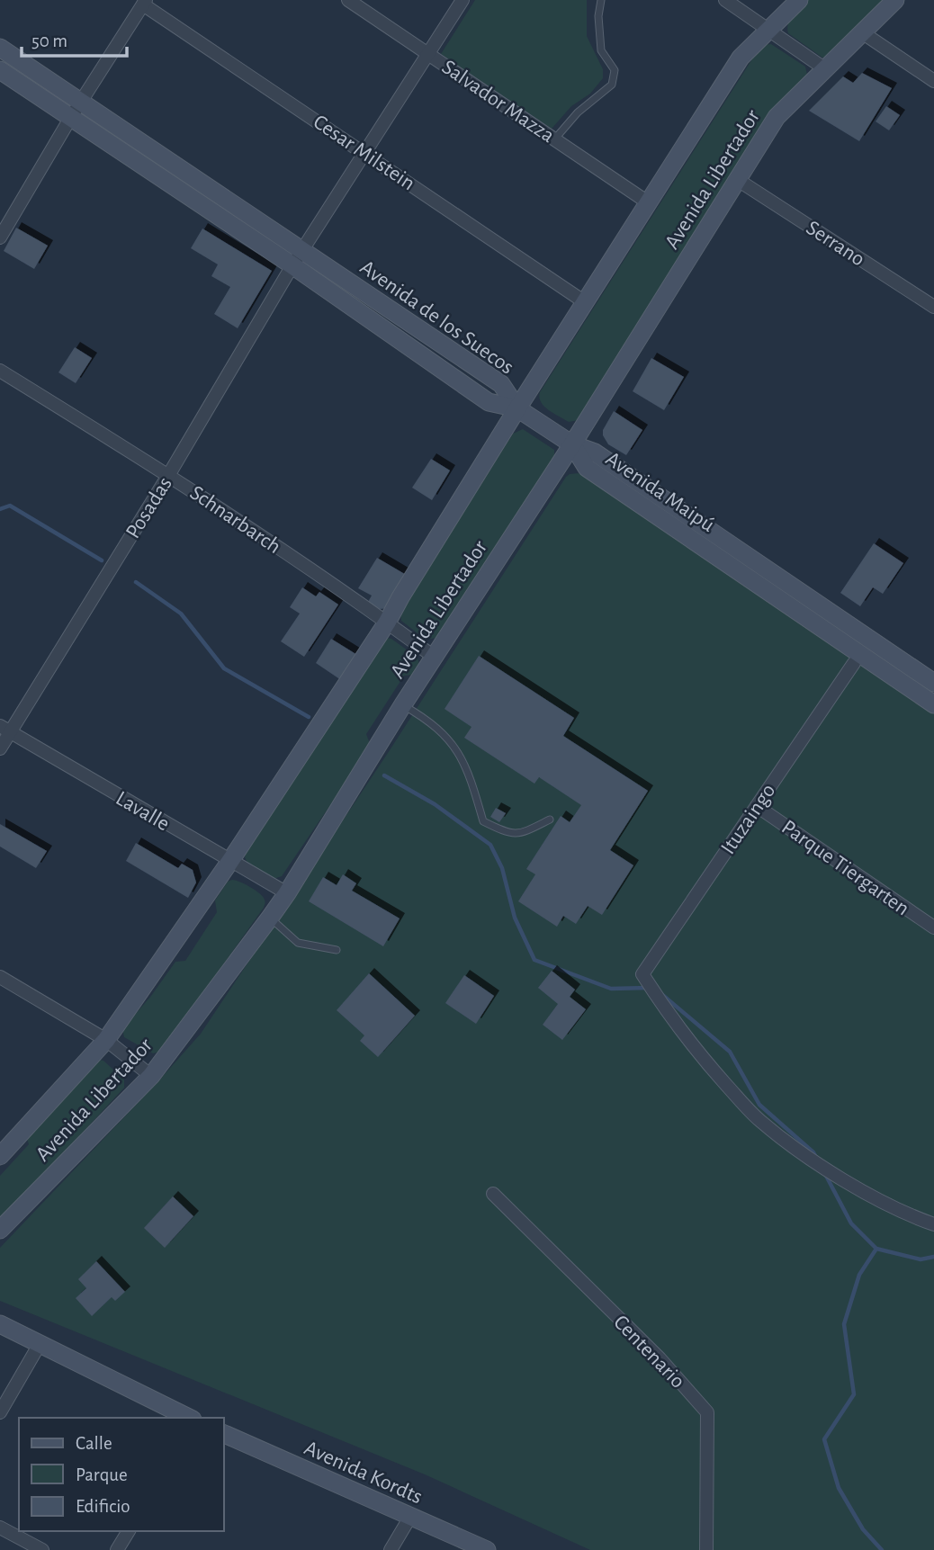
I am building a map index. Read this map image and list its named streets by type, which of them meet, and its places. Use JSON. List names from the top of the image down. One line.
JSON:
{"streets":{"main road":["Avenida Libertador","Avenida de los Suecos","Avenida Maipú","Avenida Kordts"],"street":["Salvador Mazza","Cesar Milstein","Serrano","Posadas","Schnarbarch","Lavalle","Ituzaingo","Parque Tiergarten","Centenario"]},"crossings":[["Salvador Mazza","Avenida Libertador"],["Salvador Mazza","Posadas"],["Cesar Milstein","Avenida Libertador"],["Cesar Milstein","Posadas"],["Avenida Libertador","Serrano"],["Avenida Libertador","Avenida de los Suecos"],["Avenida Libertador","Avenida Maipú"],["Avenida Libertador","Schnarbarch"],["Avenida Libertador","Lavalle"],["Avenida de los Suecos","Posadas"],["Posadas","Schnarbarch"],["Posadas","Lavalle"],["Ituzaingo","Parque Tiergarten"]],"legend":["Calle","Parque","Edificio"],"scale_bar":"50 m"}
